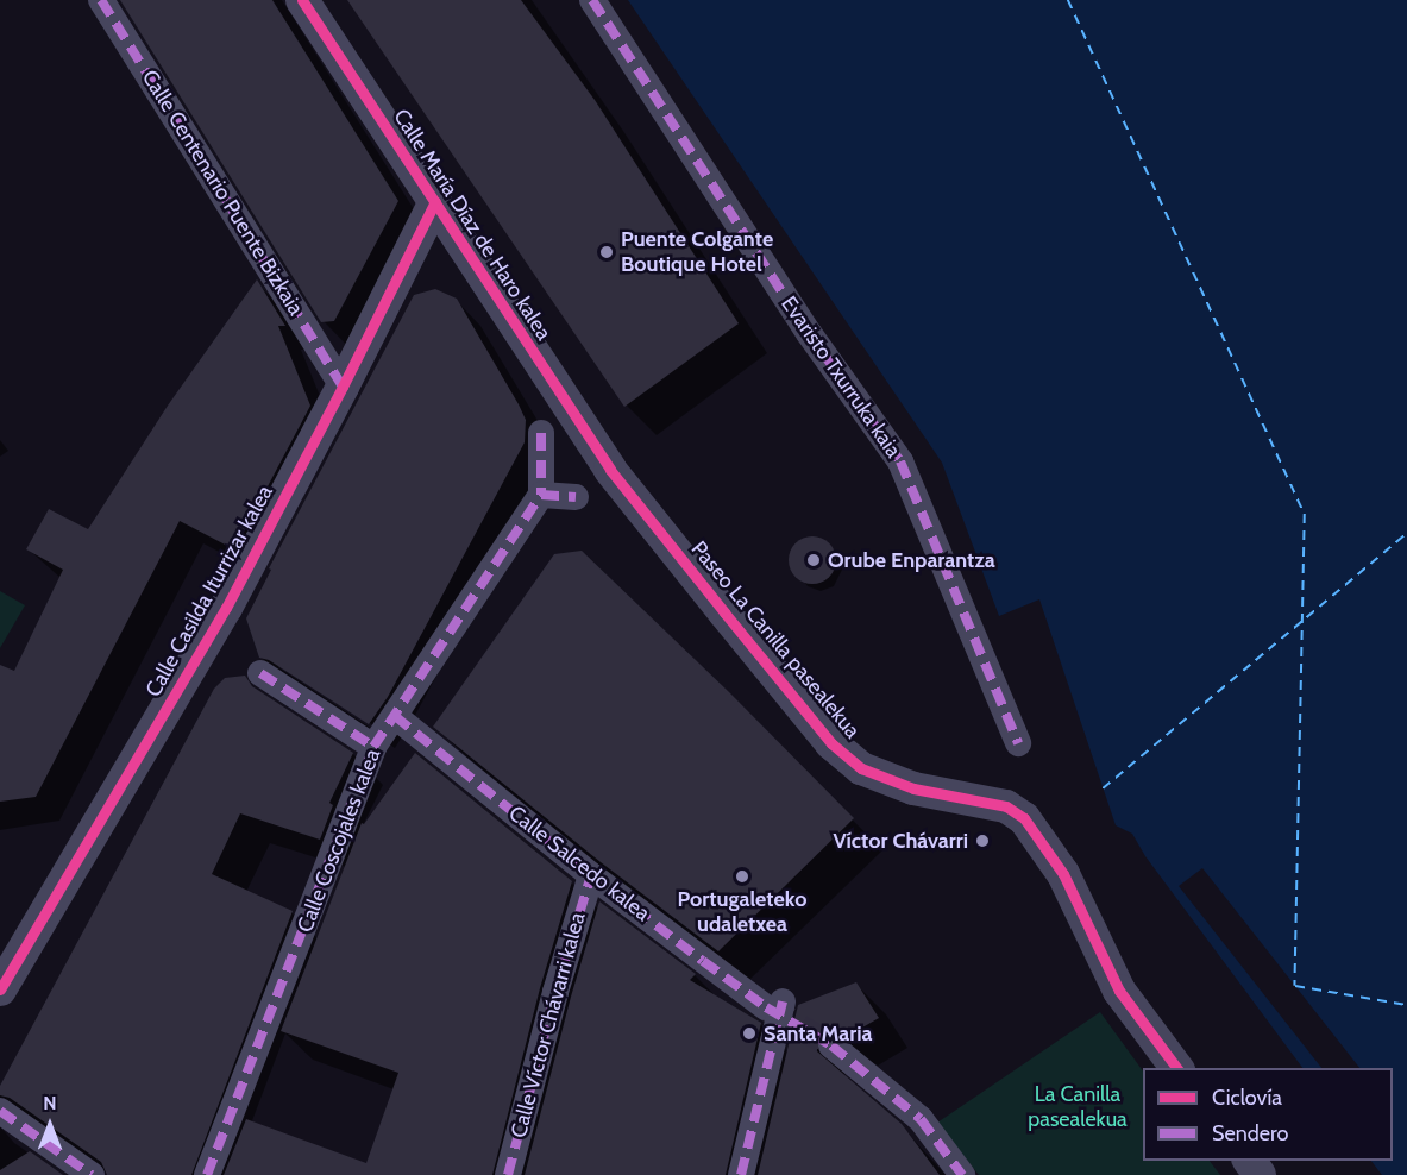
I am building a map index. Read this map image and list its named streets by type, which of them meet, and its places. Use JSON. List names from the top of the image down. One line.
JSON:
{"streets":{"street":["Calle Centenario Puente Bizkaia","Calle María Díaz de Haro kalea","Evaristo Txurruka kaia","Calle Casilda Iturrizar kalea","Paseo La Canilla pasealekua","Calle Coscojales kalea","Calle Salcedo kalea","Calle Víctor Chávarri kalea"]},"crossings":[["Calle Centenario Puente Bizkaia","Calle Casilda Iturrizar kalea"],["Calle María Díaz de Haro kalea","Calle Casilda Iturrizar kalea"],["Calle María Díaz de Haro kalea","Paseo La Canilla pasealekua"],["Calle Coscojales kalea","Calle Salcedo kalea"],["Calle Salcedo kalea","Calle Víctor Chávarri kalea"]],"parks":["La Canilla pasealekua"],"places":["Puente Colgante Boutique Hotel","Orube Enparantza","Víctor Chávarri","Portugaleteko udaletxea","Santa Maria"],"legend":["Ciclovía","Sendero"],"north":"top"}
